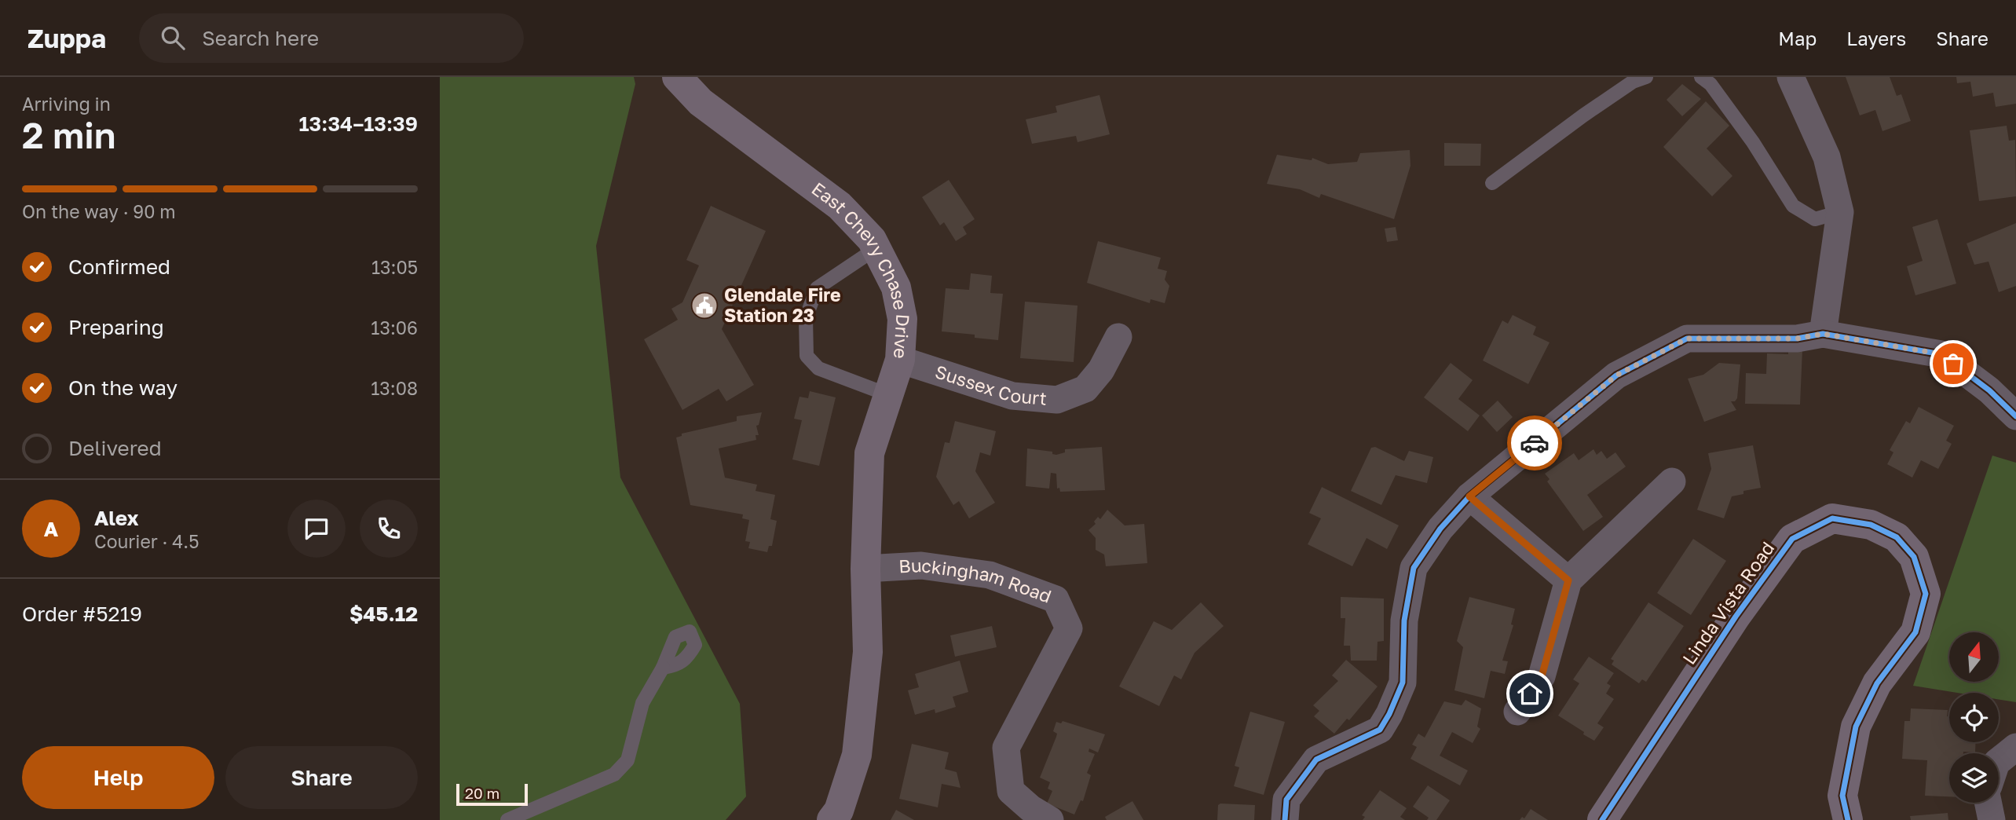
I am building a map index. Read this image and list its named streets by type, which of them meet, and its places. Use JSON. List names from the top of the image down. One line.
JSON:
{"streets":{"main road":["East Chevy Chase Drive","Linda Vista Road"],"street":["Sussex Court","Buckingham Road"]},"crossings":[["East Chevy Chase Drive","Sussex Court"],["East Chevy Chase Drive","Buckingham Road"]],"places":{"public building":["Glendale Fire Station 23"]},"scale_bar":"20 m","north":"top","page":{"header":"Zuppa","search":"Search here","nav":["Map","Layers","Share"],"heading":["2 min","Arriving in","13:34–13:39"],"panel":["Alex","Courier · 4.5","Order #5219","$45.12"],"bar":"On the way · 90 m","list":[["Confirmed","13:05"],["Preparing","13:06"],["On the way","13:08"],"Delivered"],"round":"A","buttons":["Help","Share"],"scale":"20 m"}}
